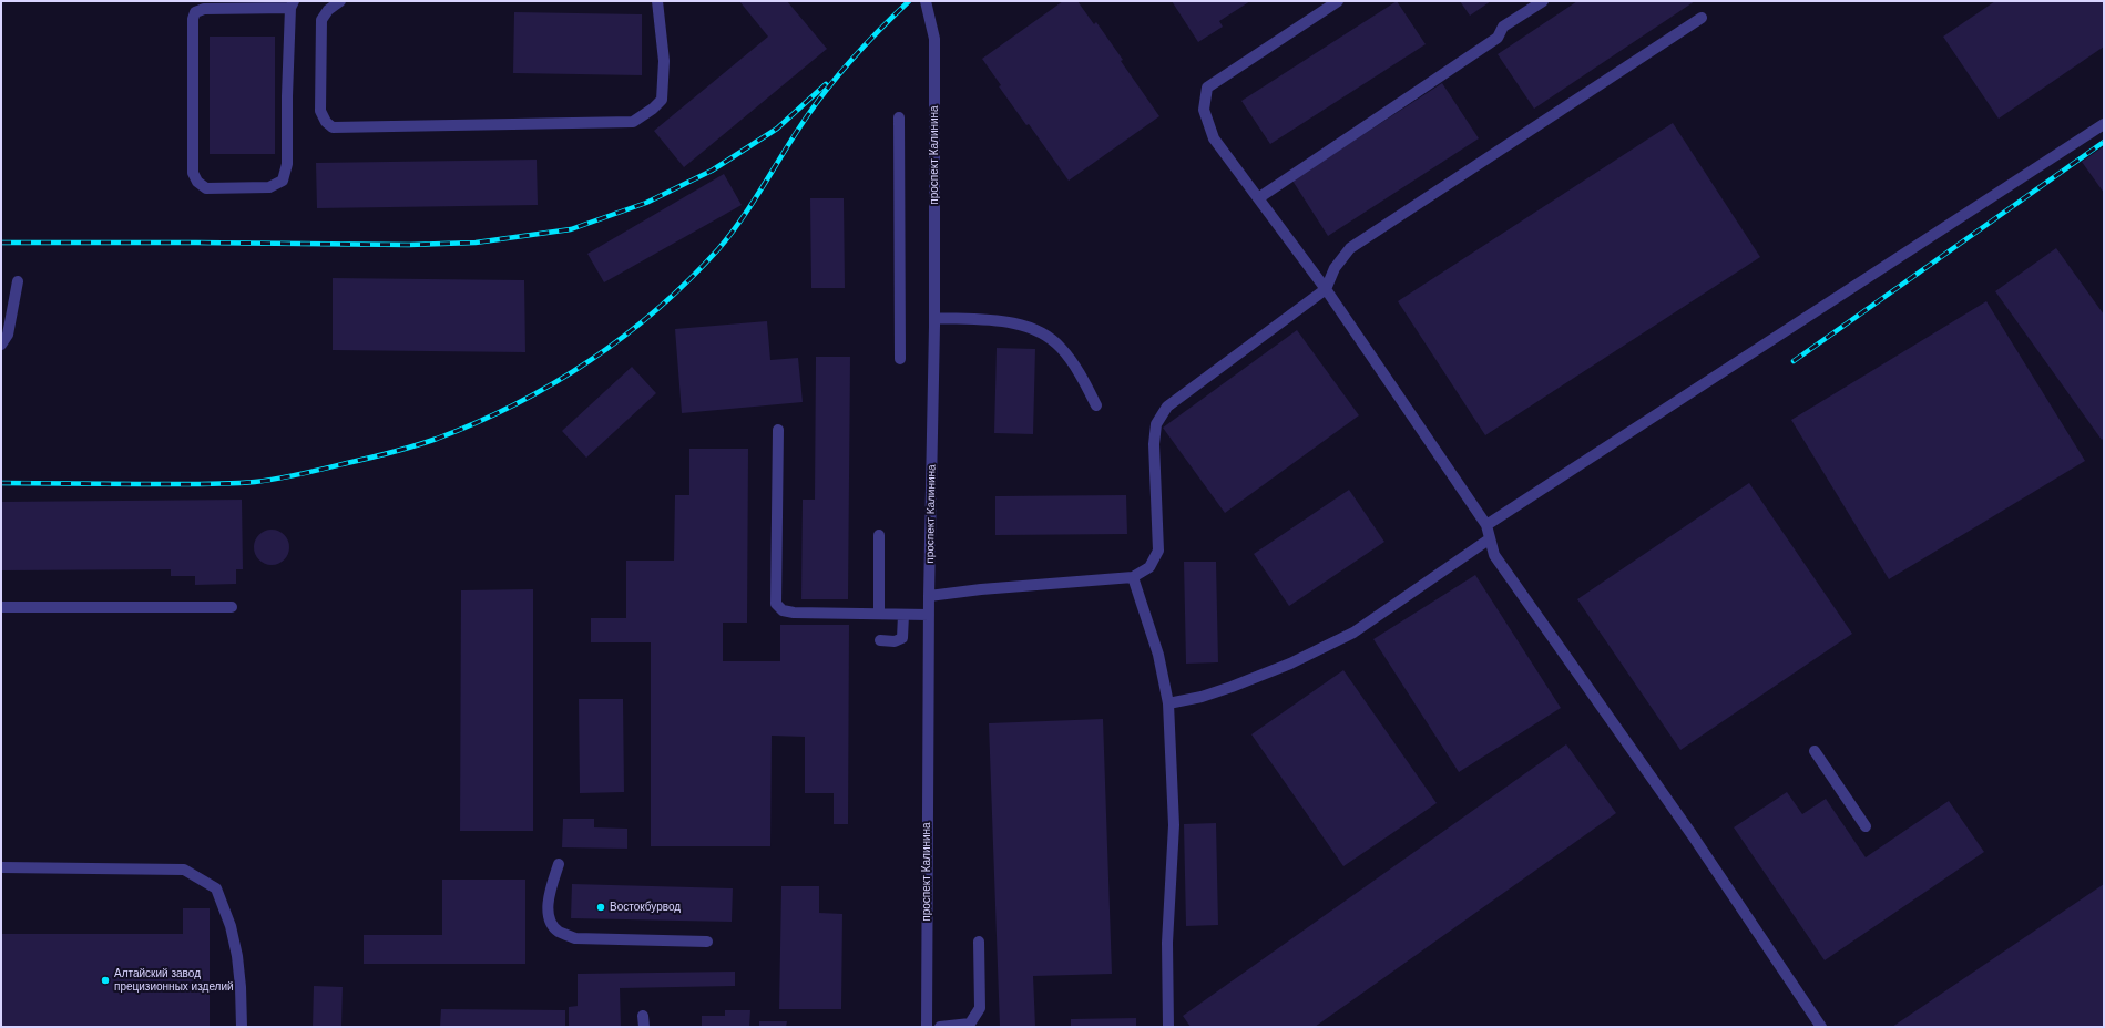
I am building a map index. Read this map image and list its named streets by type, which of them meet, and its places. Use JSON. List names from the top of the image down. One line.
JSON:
{"streets":{"street":["проспект Калинина"]},"places":["Востокбурвод","Алтайский завод прецизионных изделий"]}
